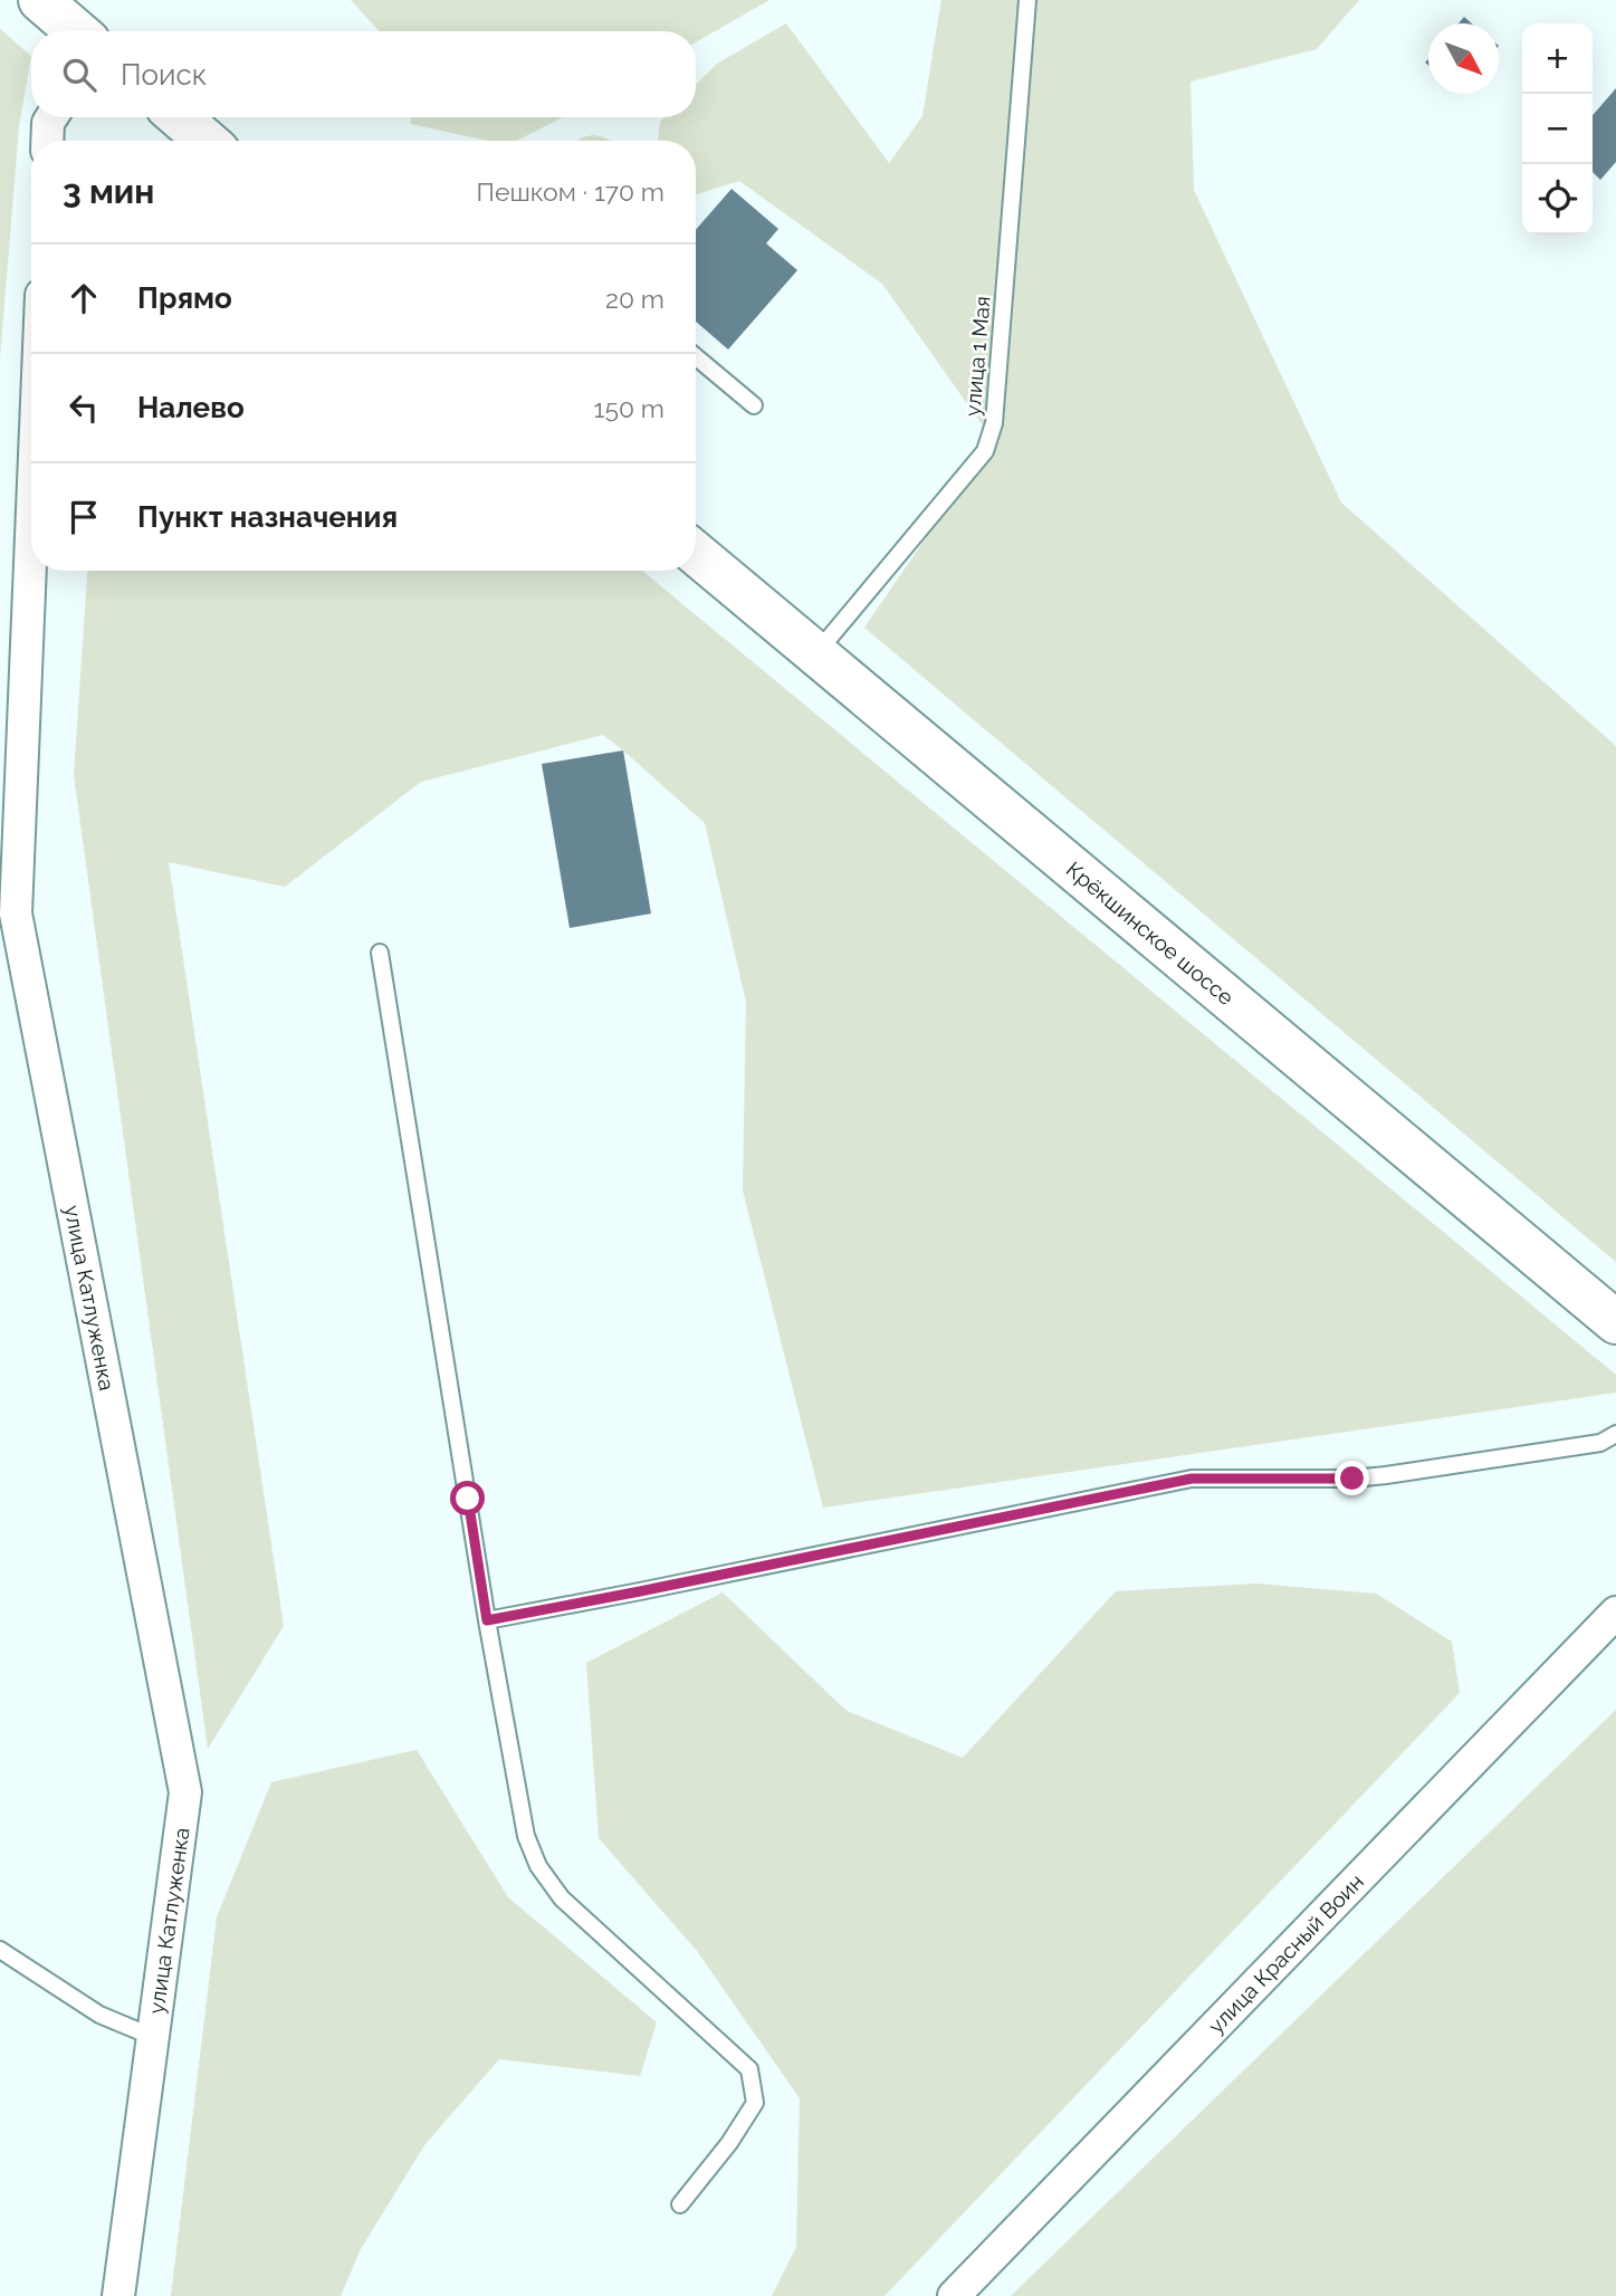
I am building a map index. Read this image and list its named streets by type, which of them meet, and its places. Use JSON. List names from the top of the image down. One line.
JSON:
{"streets":{"main road":["Крёкшинское шоссе"],"street":["улица Катлуженка","улица Красный Воин"],"lane":["улица 1 Мая"]},"crossings":[["улица 1 Мая","Крёкшинское шоссе"]],"north":"bottom right","page":{"map_buttons":["+","−"],"search":"Поиск","heading":["3 мин","Пешком · 170 m"],"list":[["Прямо","20 m"],["Налево","150 m"],"Пункт назначения"]}}
